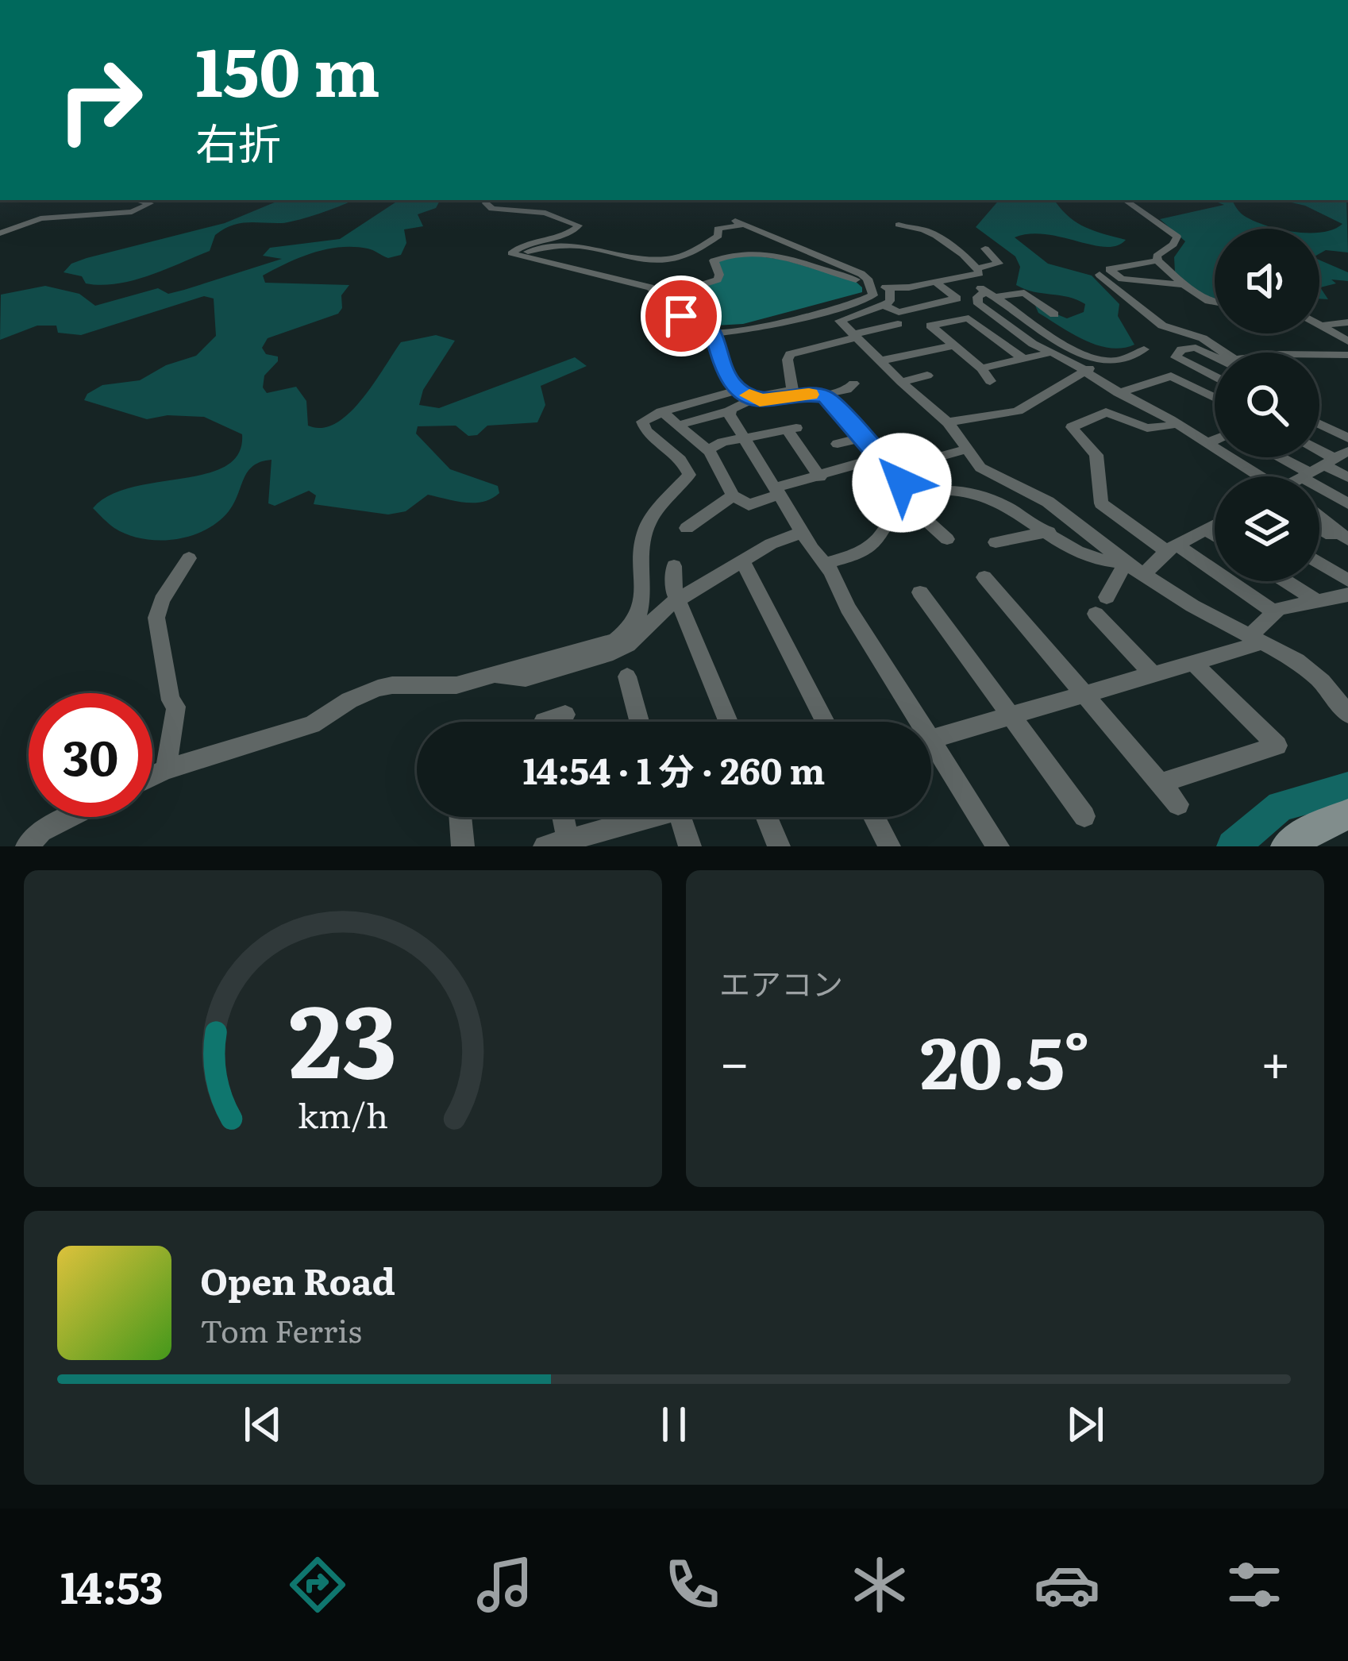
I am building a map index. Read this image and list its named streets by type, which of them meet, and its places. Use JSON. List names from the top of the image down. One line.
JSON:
{"page":{"turn":["150 m","右折"],"limit":"30","trip":"14:54 · 1 分 · 260 m","tile":"エアコン","heat":["−","20.5°","+"],"song":["Open Road","Tom Ferris"],"tabs":"14:53","gauge":["23","km/h"]}}
